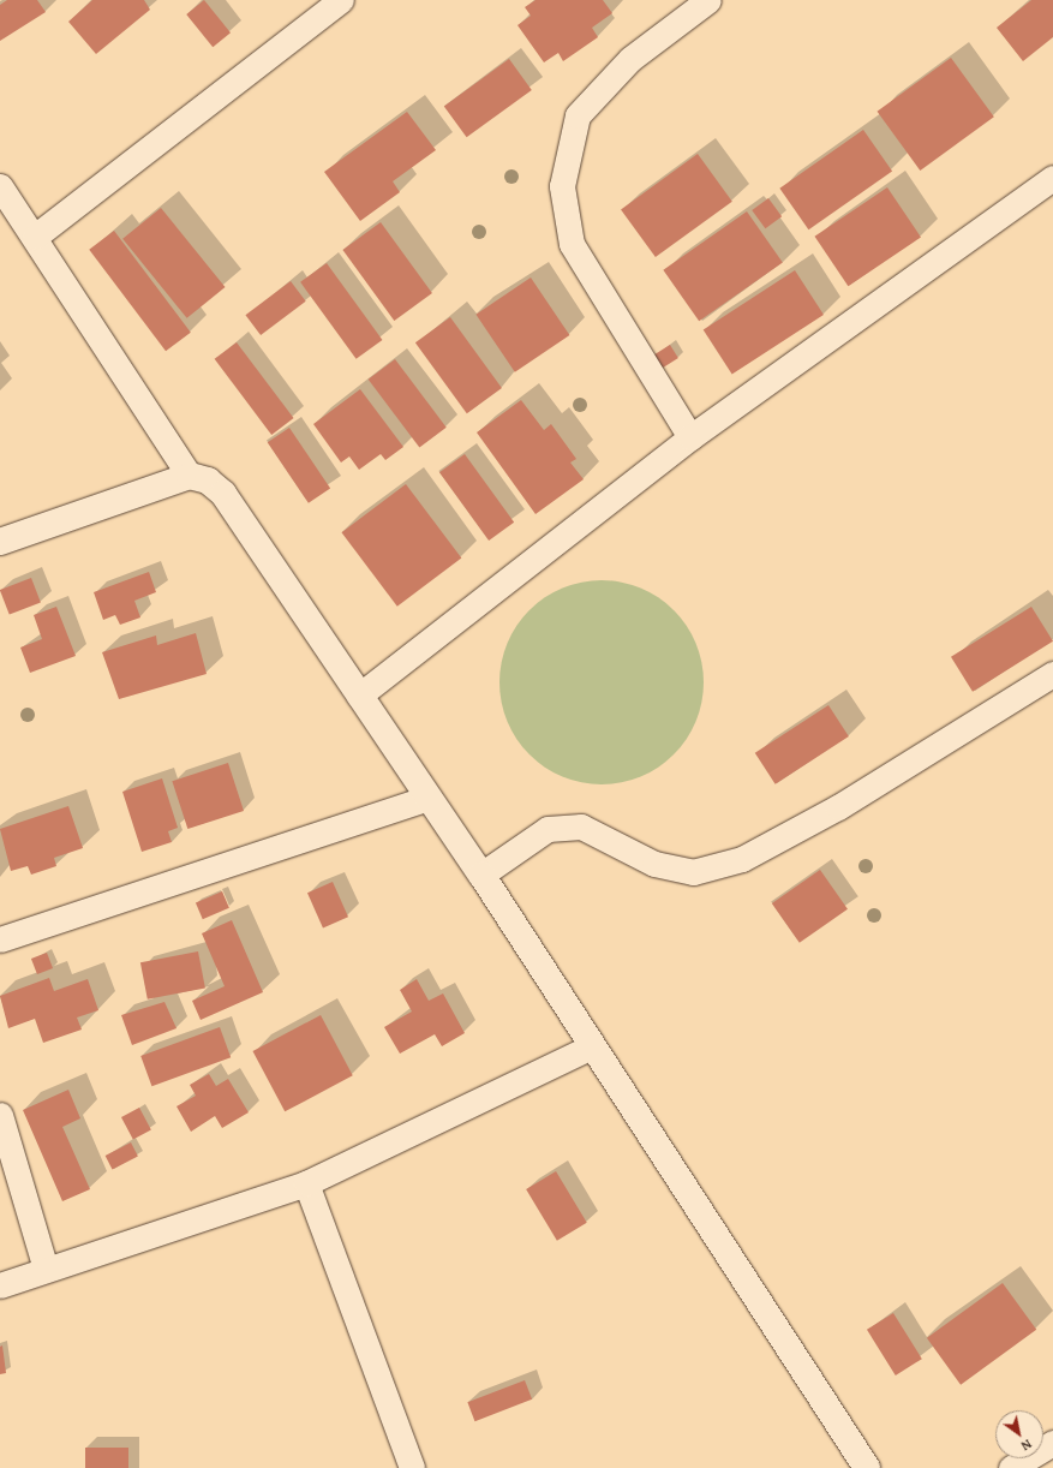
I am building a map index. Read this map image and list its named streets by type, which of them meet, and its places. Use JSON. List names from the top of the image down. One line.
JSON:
{"north":"bottom right"}
